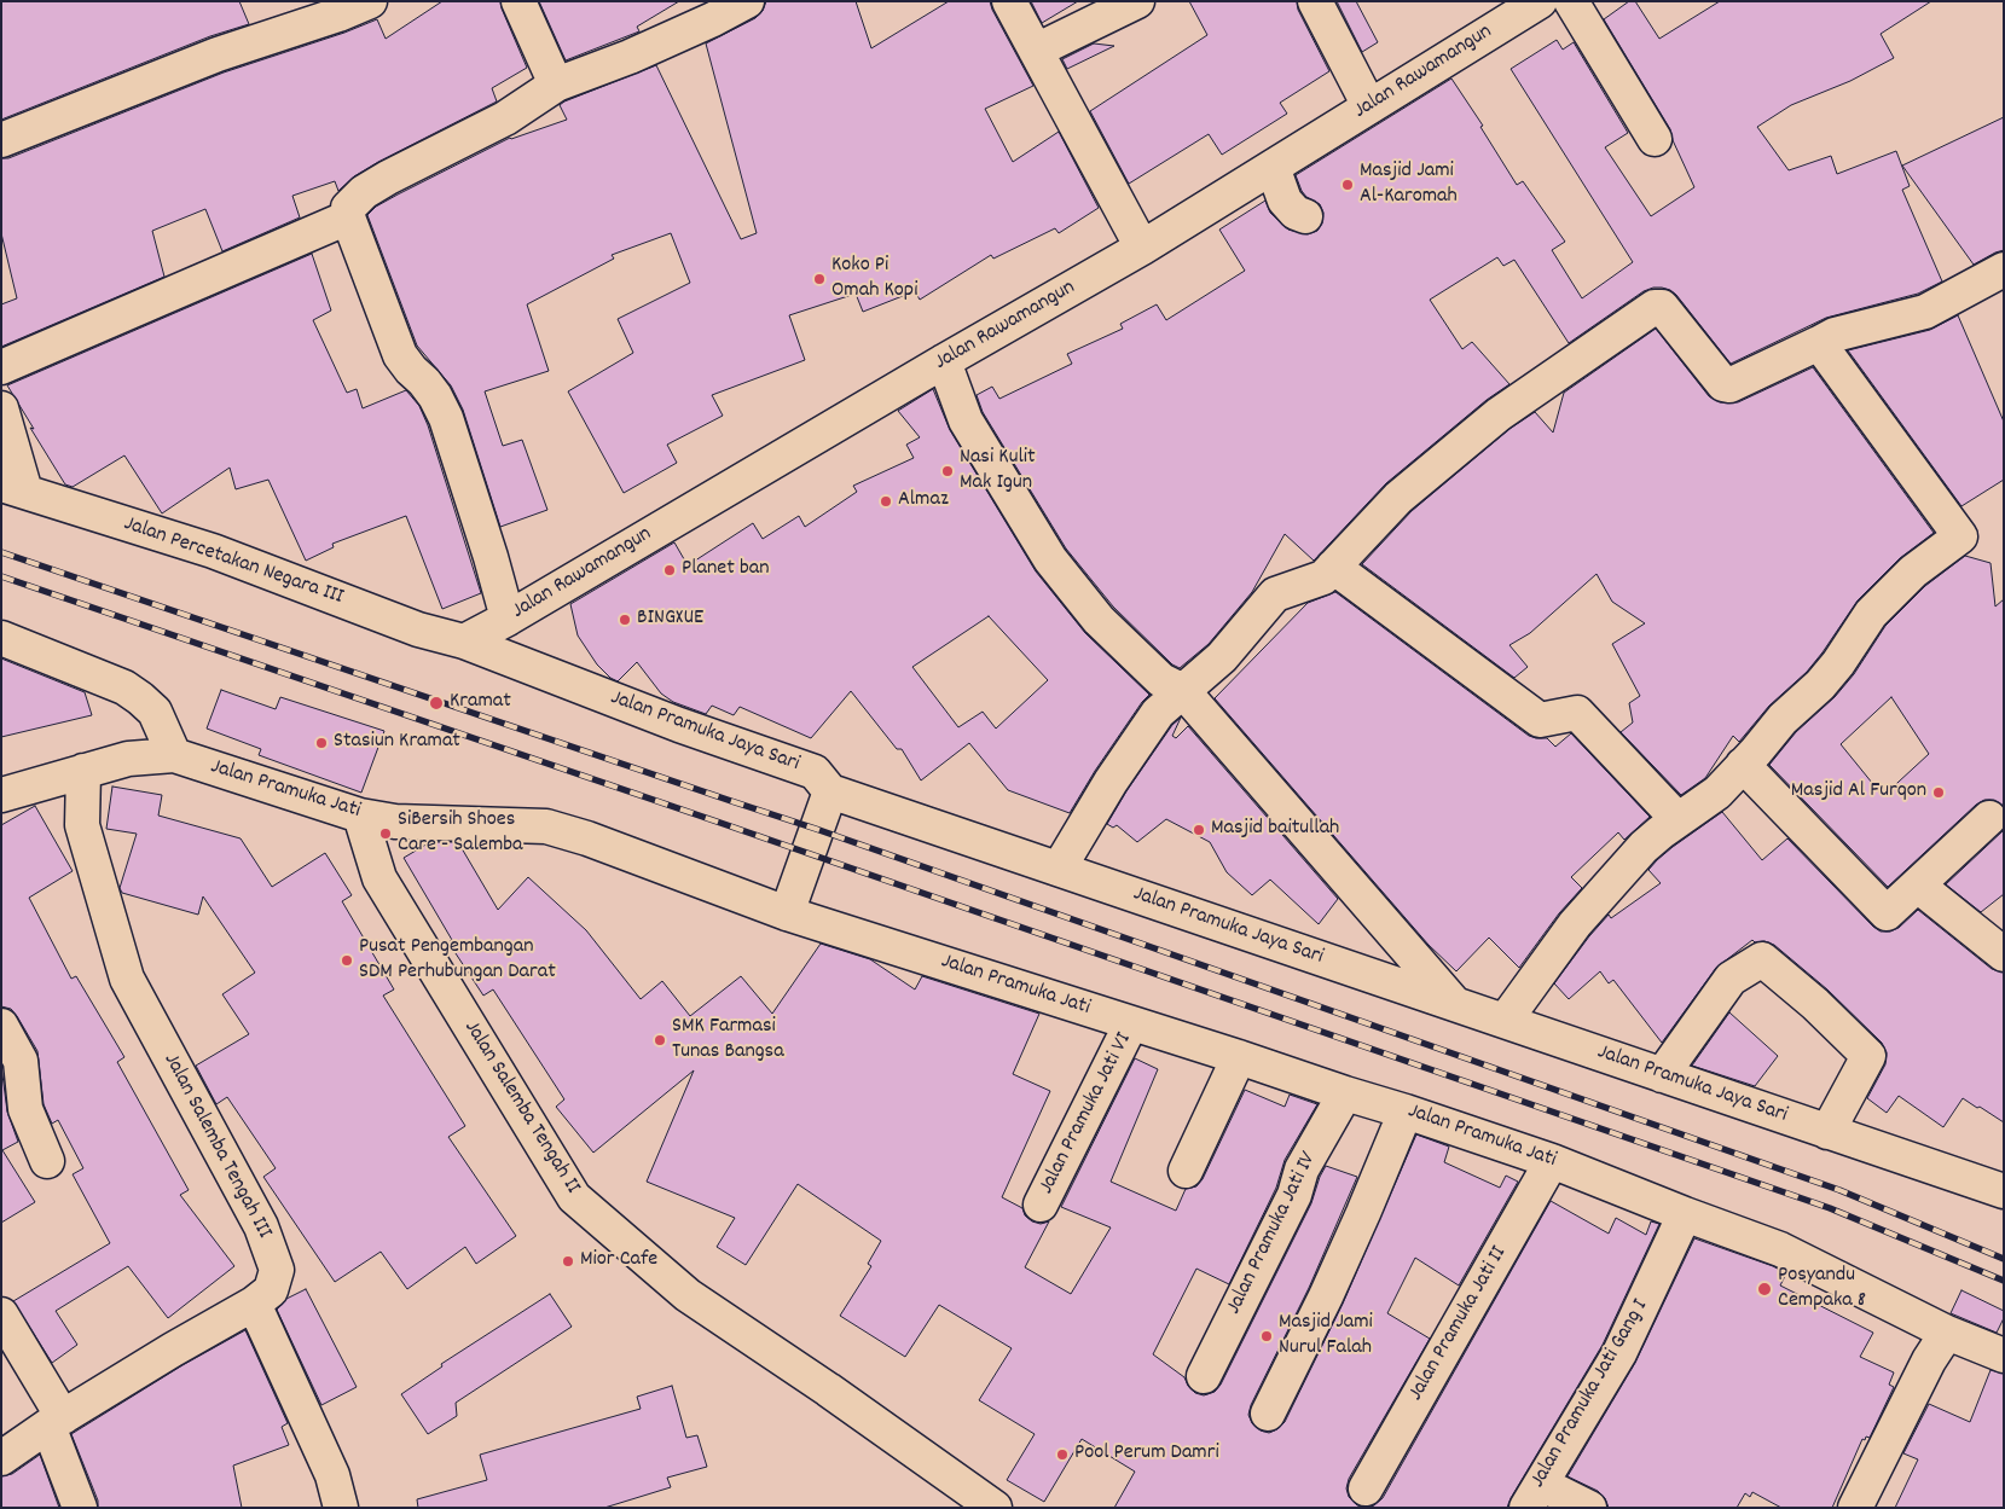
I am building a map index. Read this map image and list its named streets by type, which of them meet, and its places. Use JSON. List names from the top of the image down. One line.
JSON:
{"streets":{"street":["Jalan Rawamangun","Jalan Percetakan Negara III","Jalan Pramuka Jaya Sari","Jalan Pramuka Jati","Jalan Salemba Tengah II","Jalan Pramuka Jati VI","Jalan Salemba Tengah III","Jalan Pramuka Jati IV","Jalan Pramuka Jati II","Jalan Pramuka Jati Gang I"]},"crossings":[["Jalan Rawamangun","Jalan Percetakan Negara III"],["Jalan Rawamangun","Jalan Pramuka Jaya Sari"],["Jalan Percetakan Negara III","Jalan Pramuka Jaya Sari"],["Jalan Pramuka Jati","Jalan Salemba Tengah II"],["Jalan Pramuka Jati","Jalan Pramuka Jati VI"],["Jalan Pramuka Jati","Jalan Salemba Tengah III"],["Jalan Pramuka Jati","Jalan Pramuka Jati IV"],["Jalan Pramuka Jati","Jalan Pramuka Jati II"],["Jalan Pramuka Jati","Jalan Pramuka Jati Gang I"]],"places":["Masjid Jami Al-Karomah","Koko Pi Omah Kopi","Nasi Kulit Mak Igun","Almaz","Planet ban","BINGXUE","Kramat","Stasiun Kramat","Masjid Al Furqon","Masjid baitullah","SiBersih Shoes Care - Salemba","Pusat Pengembangan SDM Perhubungan Darat","SMK Farmasi Tunas Bangsa","Mior Cafe","Posyandu Cempaka 8","Masjid Jami Nurul Falah","Pool Perum Damri"]}
